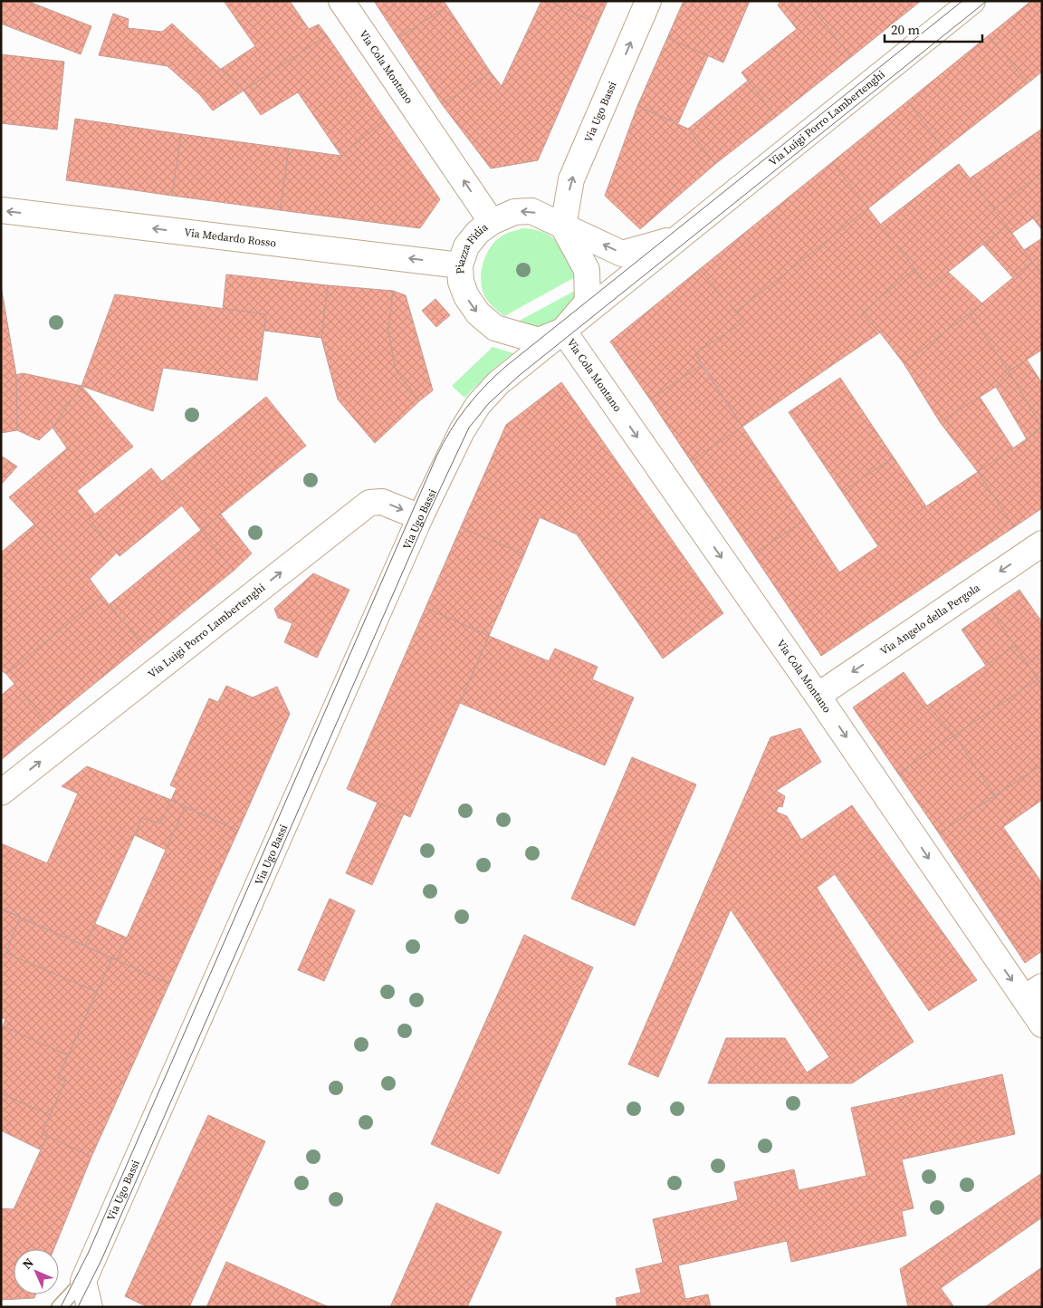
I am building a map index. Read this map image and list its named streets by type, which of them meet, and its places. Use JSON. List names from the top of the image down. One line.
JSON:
{"streets":{"street":["Via Cola Montano","Via Ugo Bassi","Via Luigi Porro Lambertenghi","Via Medardo Rosso","Piazza Fidia","Via Angelo della Pergola"]},"crossings":[["Via Cola Montano","Via Ugo Bassi"],["Via Cola Montano","Via Medardo Rosso"],["Via Cola Montano","Piazza Fidia"],["Via Cola Montano","Via Angelo della Pergola"],["Via Ugo Bassi","Via Luigi Porro Lambertenghi"],["Via Ugo Bassi","Via Medardo Rosso"],["Via Ugo Bassi","Piazza Fidia"],["Via Luigi Porro Lambertenghi","Piazza Fidia"],["Via Medardo Rosso","Piazza Fidia"]],"one_way":["Via Luigi Porro Lambertenghi","Via Medardo Rosso","Via Angelo della Pergola"],"scale_bar":"20 m","north":"top left"}
